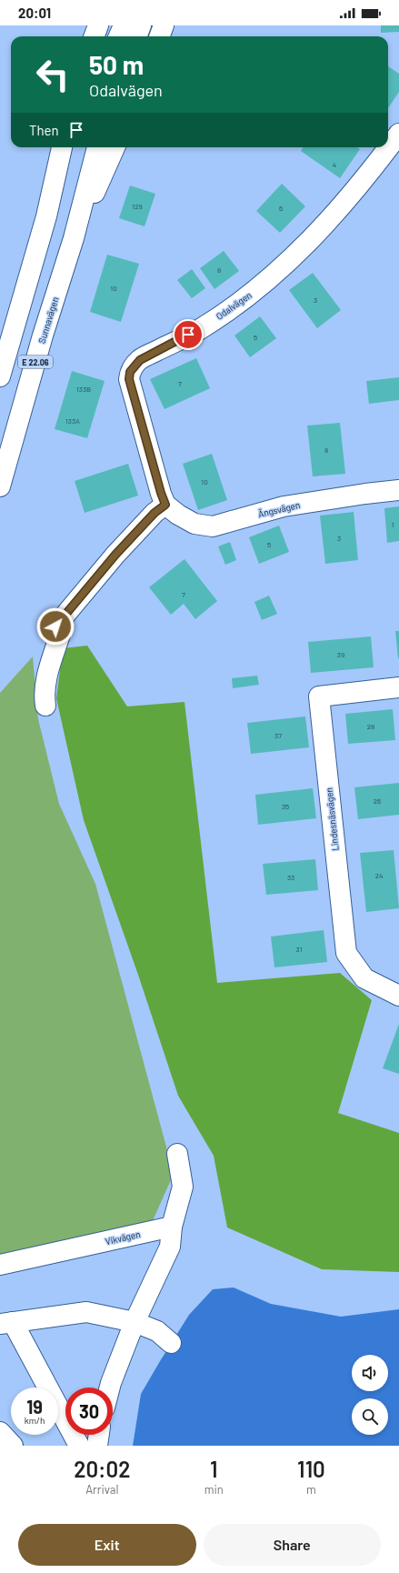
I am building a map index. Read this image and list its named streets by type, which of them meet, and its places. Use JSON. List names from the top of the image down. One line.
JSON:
{"streets":{"main road":["Odalvägen","Sunnavägen","E 22.06","Ängsvägen","Lindesnäsvägen","Vikvägen"]},"crossings":[["Odalvägen","Ängsvägen"],["Sunnavägen","E 22.06"]],"house_numbers":["4","129","6","8","10","3","5","7","133B","133A","8","10","1","3","5","7","39","28","37","26","35","24","33","31"],"page":{"status":"20:01","turn":["50 m","Odalvägen"],"then":"Then","speed":"19 km/h","limit":"30","eta":["20:02","Arrival","1","min","110","m"],"buttons":["Exit","Share"]}}
